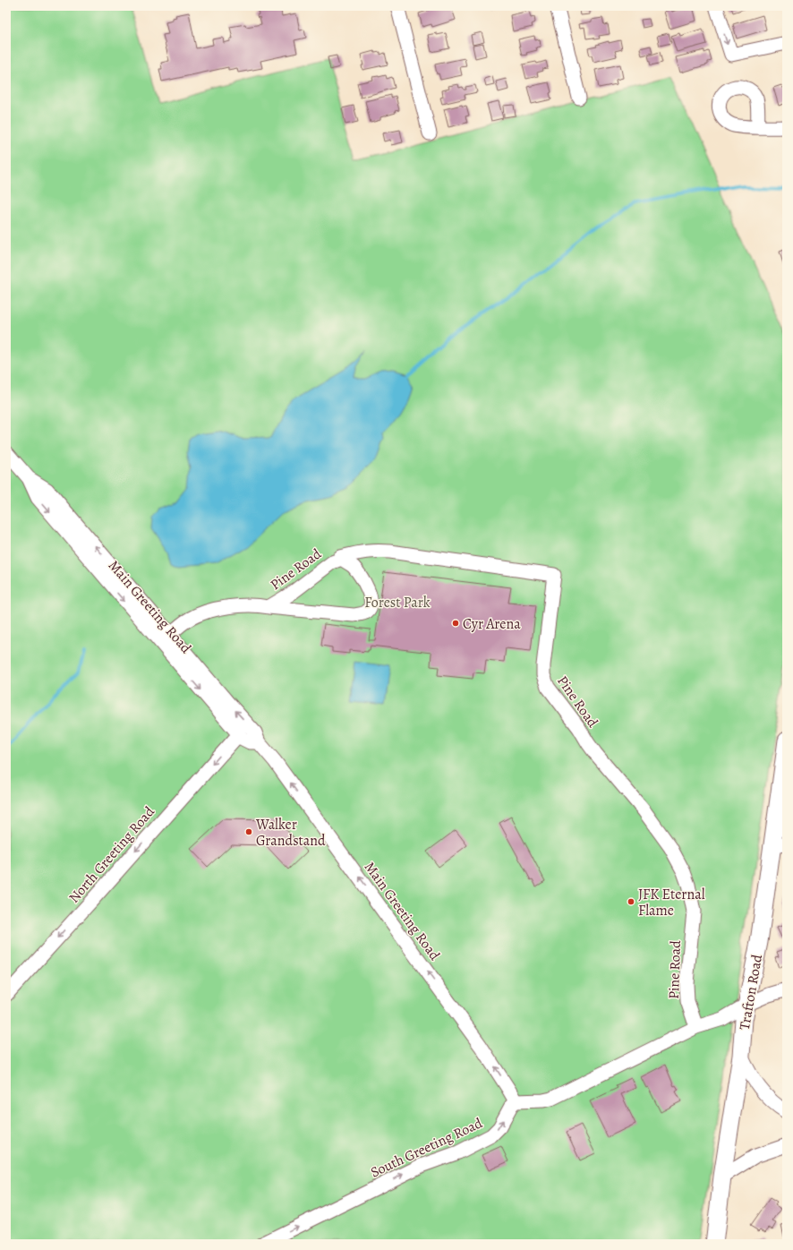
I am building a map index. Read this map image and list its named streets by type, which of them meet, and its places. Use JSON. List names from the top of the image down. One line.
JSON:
{"streets":{"street":["Pine Road","Main Greeting Road","North Greeting Road","Trafton Road","South Greeting Road"]},"crossings":[["Pine Road","Main Greeting Road"],["Main Greeting Road","North Greeting Road"],["Main Greeting Road","South Greeting Road"]],"one_way":["North Greeting Road","South Greeting Road"],"parks":["Forest Park"],"places":["Cyr Arena","Walker Grandstand","JFK Eternal Flame"]}
